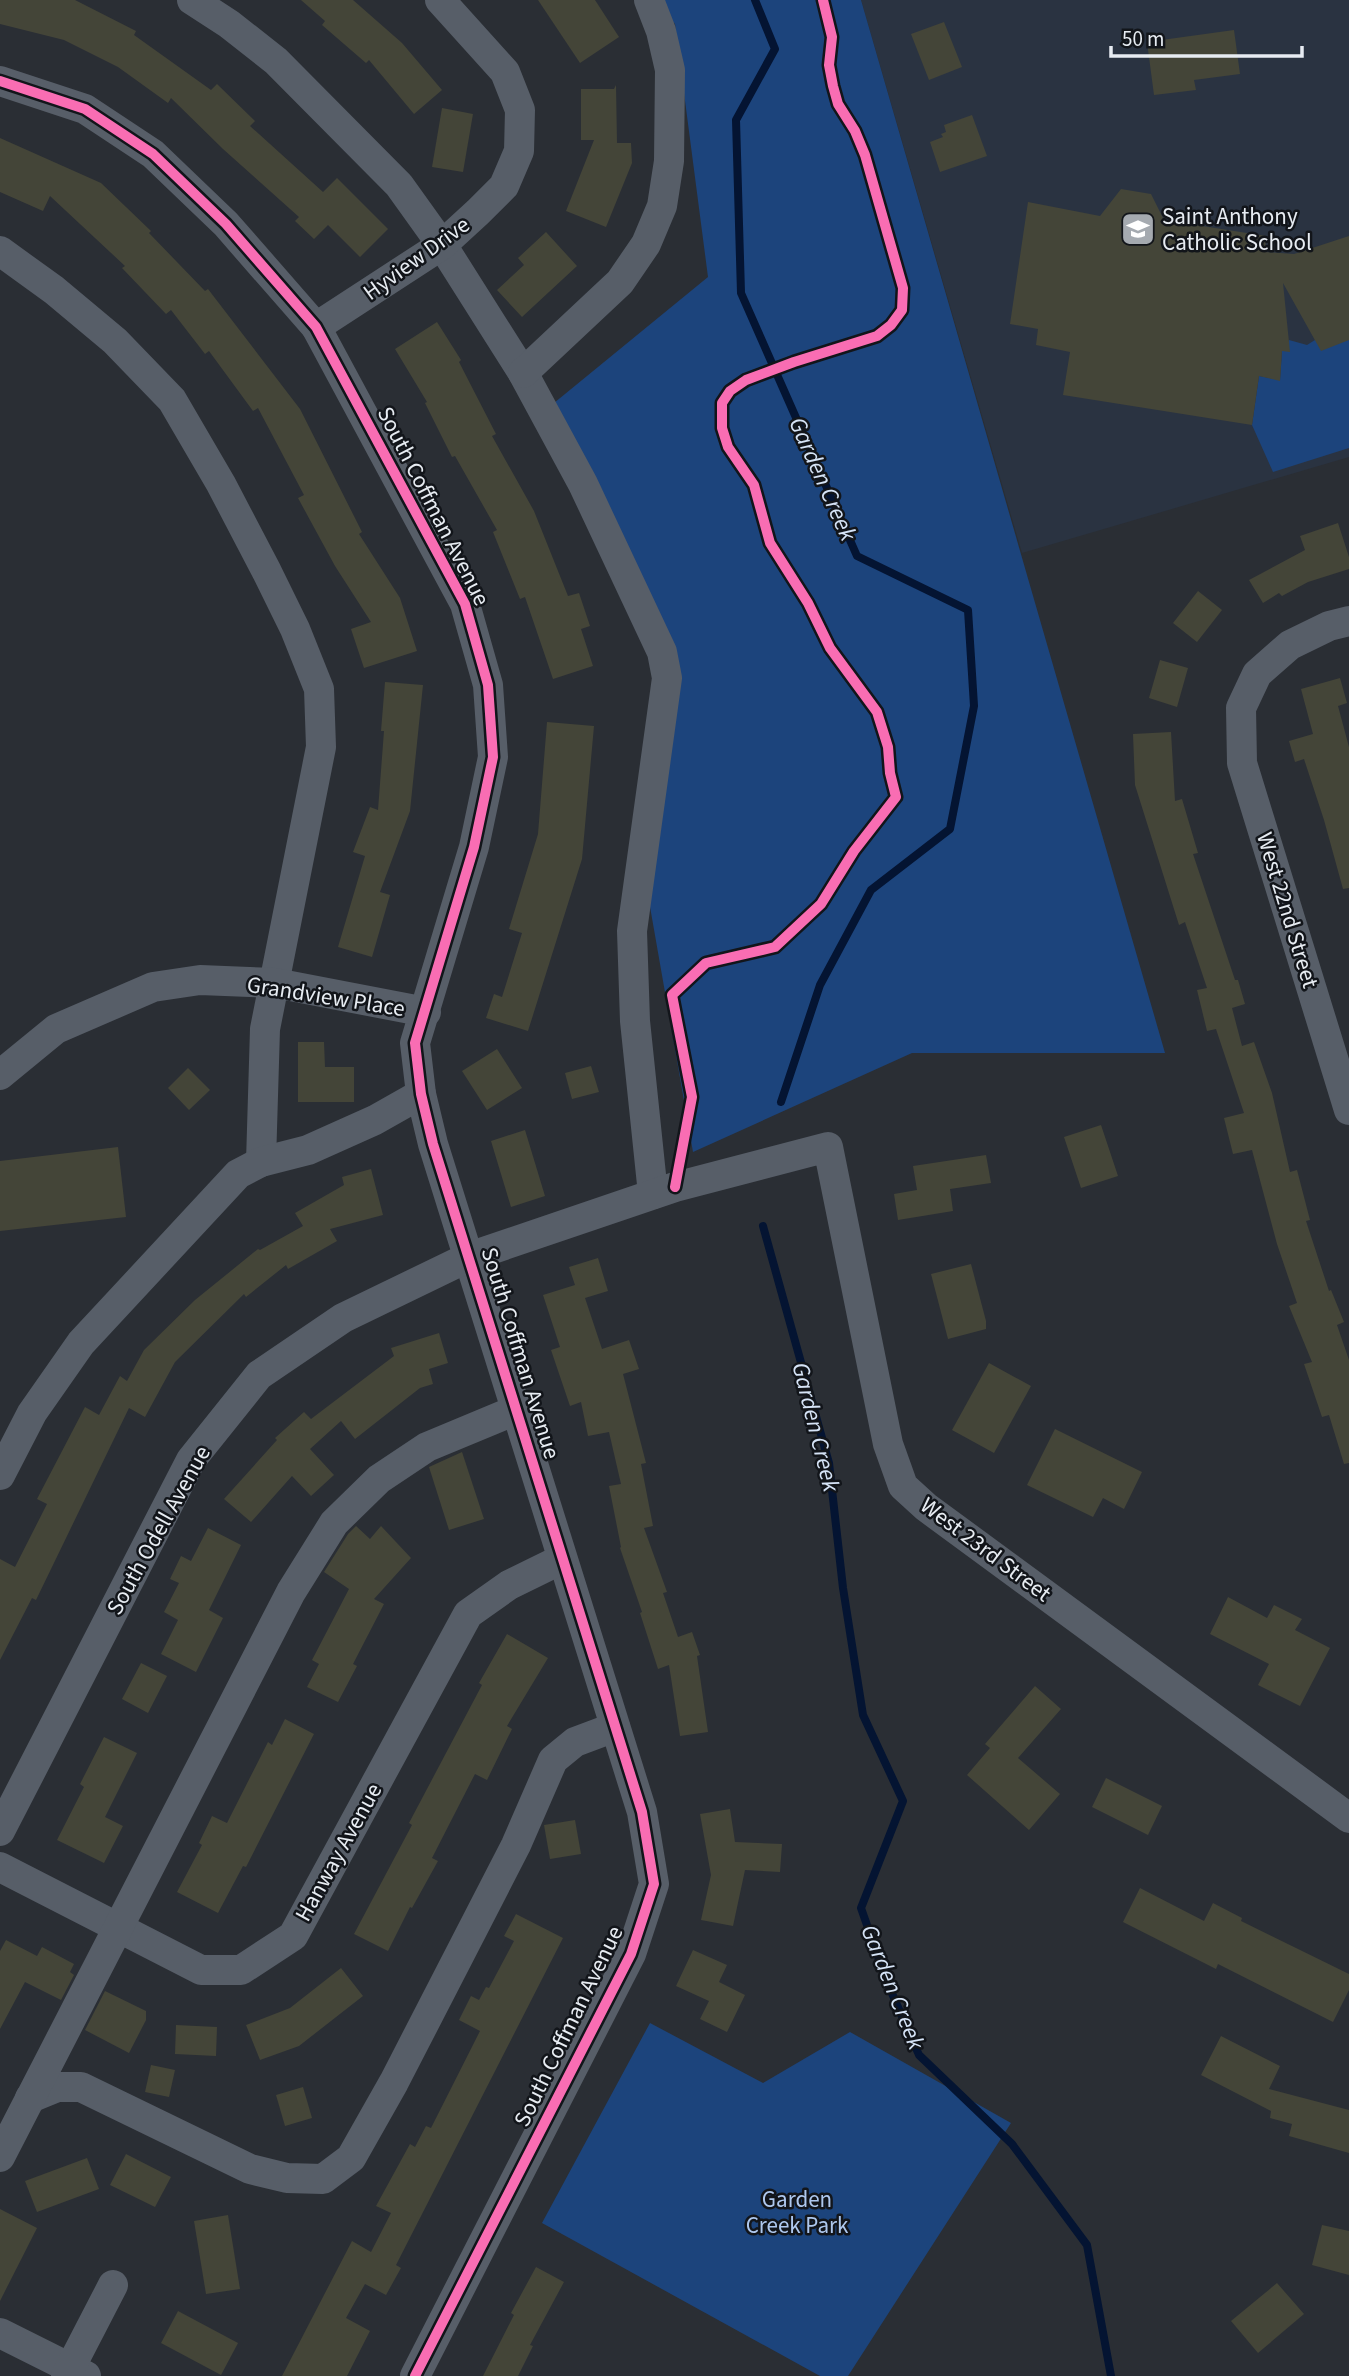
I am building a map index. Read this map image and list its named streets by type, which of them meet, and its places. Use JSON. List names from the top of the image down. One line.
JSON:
{"streets":{"street":["Hyview Drive","South Coffman Avenue","West 22nd Street","Grandview Place","South Odell Avenue","West 23rd Street","Hanway Avenue"]},"crossings":[["Hyview Drive","South Coffman Avenue"],["South Coffman Avenue","Grandview Place"],["South Coffman Avenue","South Odell Avenue"],["South Coffman Avenue","Hanway Avenue"],["South Odell Avenue","West 23rd Street"]],"water":["Garden Creek"],"parks":["Garden Creek Park"],"places":{"school or university":["Saint Anthony Catholic School"]},"scale_bar":"50 m"}
